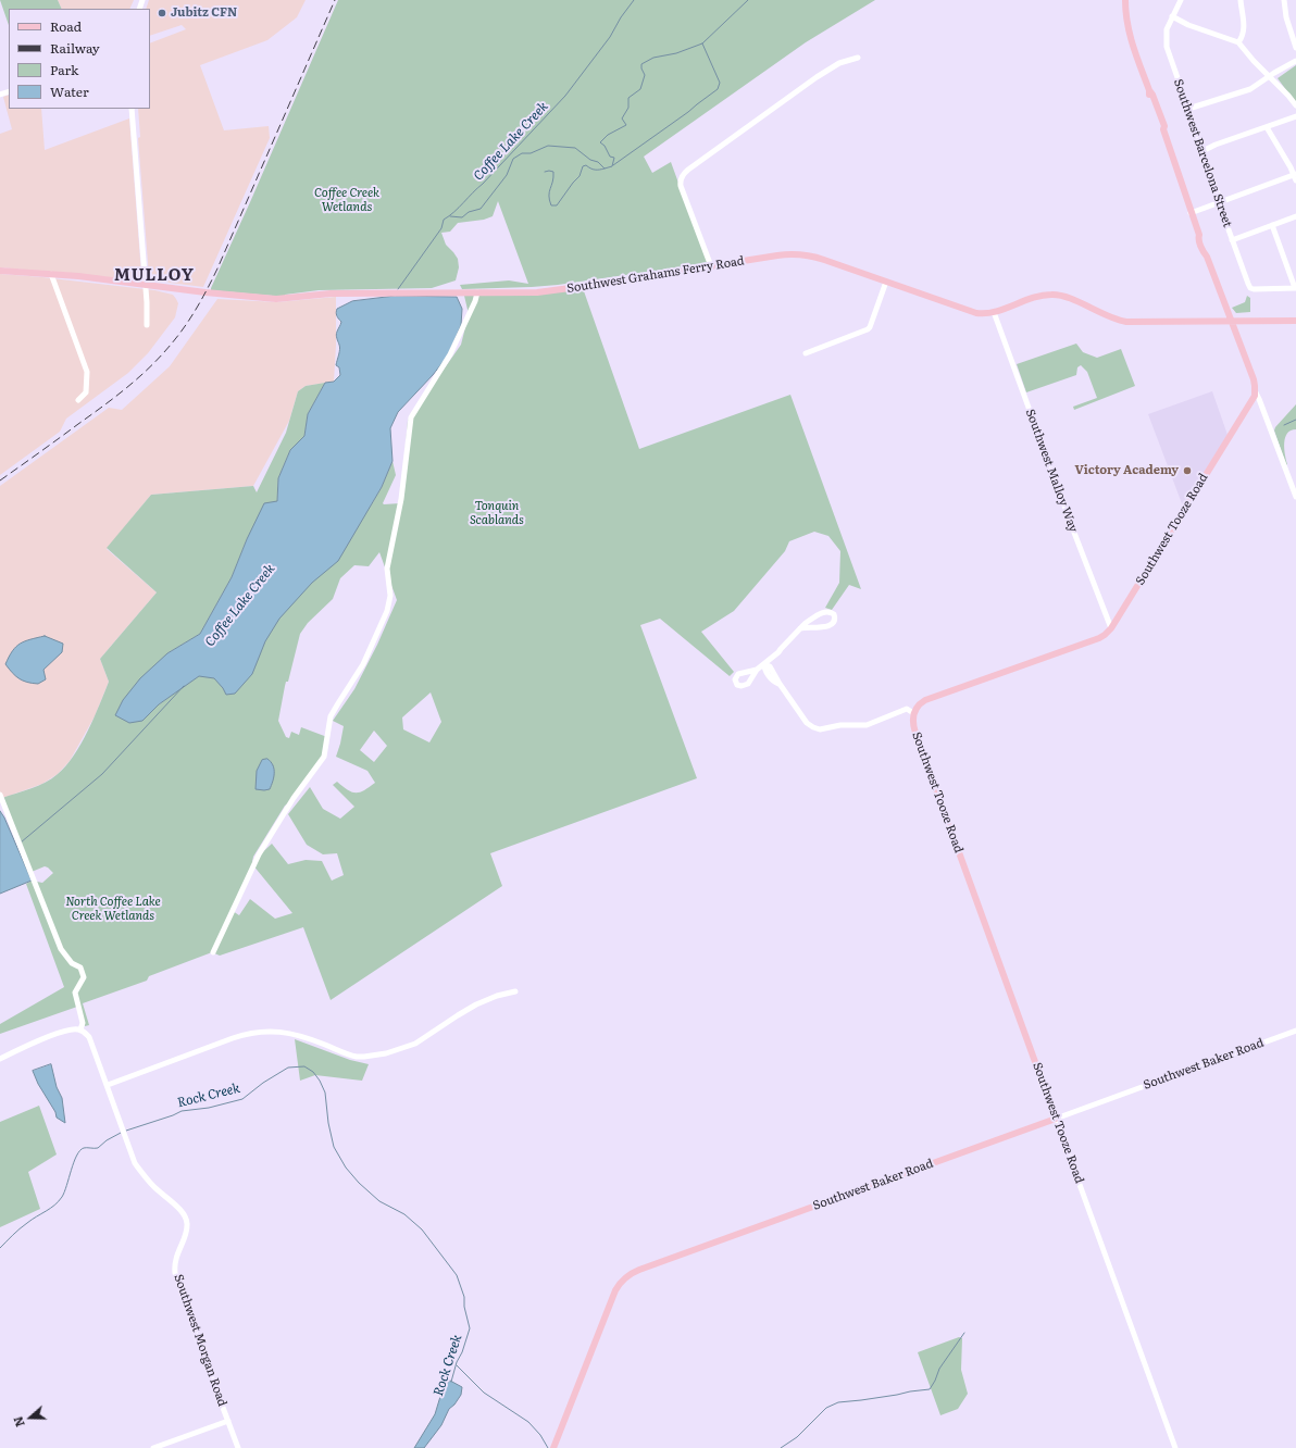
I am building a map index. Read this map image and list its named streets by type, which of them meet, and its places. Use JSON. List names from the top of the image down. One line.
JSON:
{"streets":{"main road":["Southwest Grahams Ferry Road","Southwest Tooze Road","Southwest Baker Road"],"street":["Southwest Barcelona Street","Southwest Malloy Way","Southwest Morgan Road"]},"crossings":[["Southwest Grahams Ferry Road","Southwest Malloy Way"],["Southwest Malloy Way","Southwest Tooze Road"],["Southwest Tooze Road","Southwest Baker Road"]],"districts":["MULLOY"],"water":["Coffee Lake Creek","Rock Creek"],"parks":["Coffee Creek Wetlands","Tonquin Scablands","North Coffee Lake Creek Wetlands"],"places":["Jubitz CFN","Victory Academy"],"legend":["Road","Railway","Park","Water"],"north":"left"}
